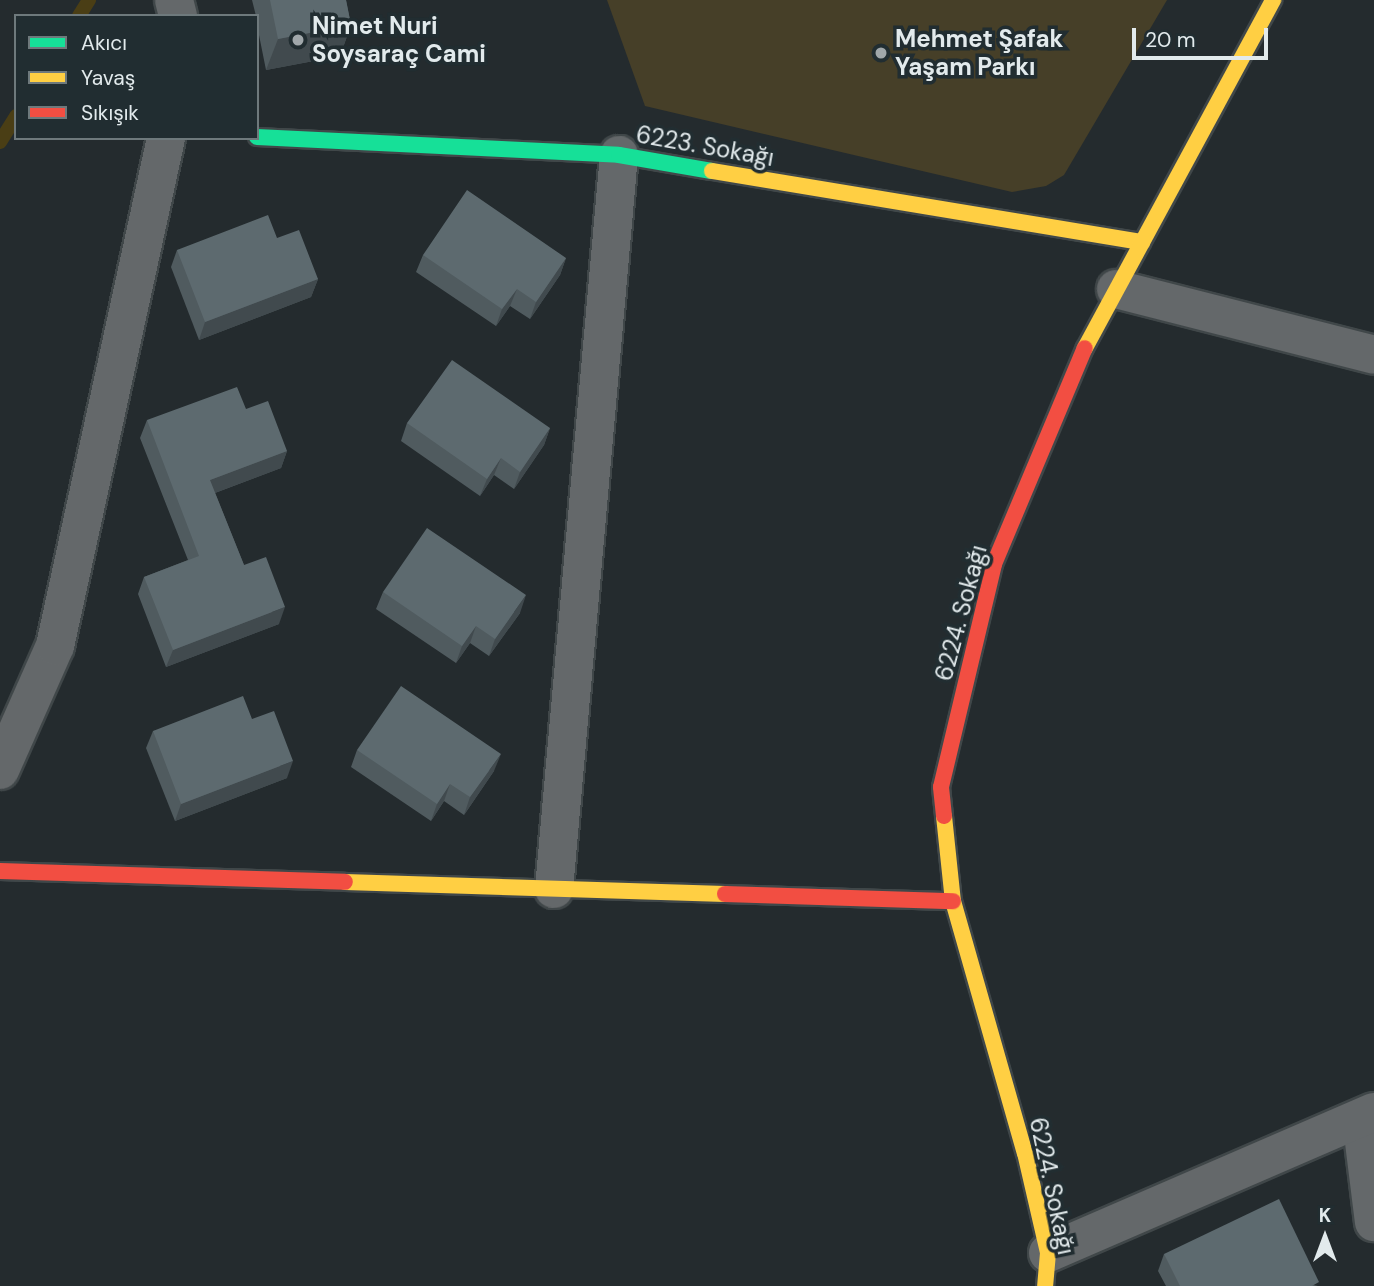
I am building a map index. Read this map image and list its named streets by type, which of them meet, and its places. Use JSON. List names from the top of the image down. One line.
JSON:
{"streets":{"street":["6223. Sokağı","6224. Sokağı"]},"crossings":[["6223. Sokağı","6224. Sokağı"]],"places":["Nimet Nuri Soysaraç Cami","Mehmet Şafak Yaşam Parkı"],"legend":["Akıcı","Yavaş","Sıkışık"],"scale_bar":"20 m","north":"top"}
